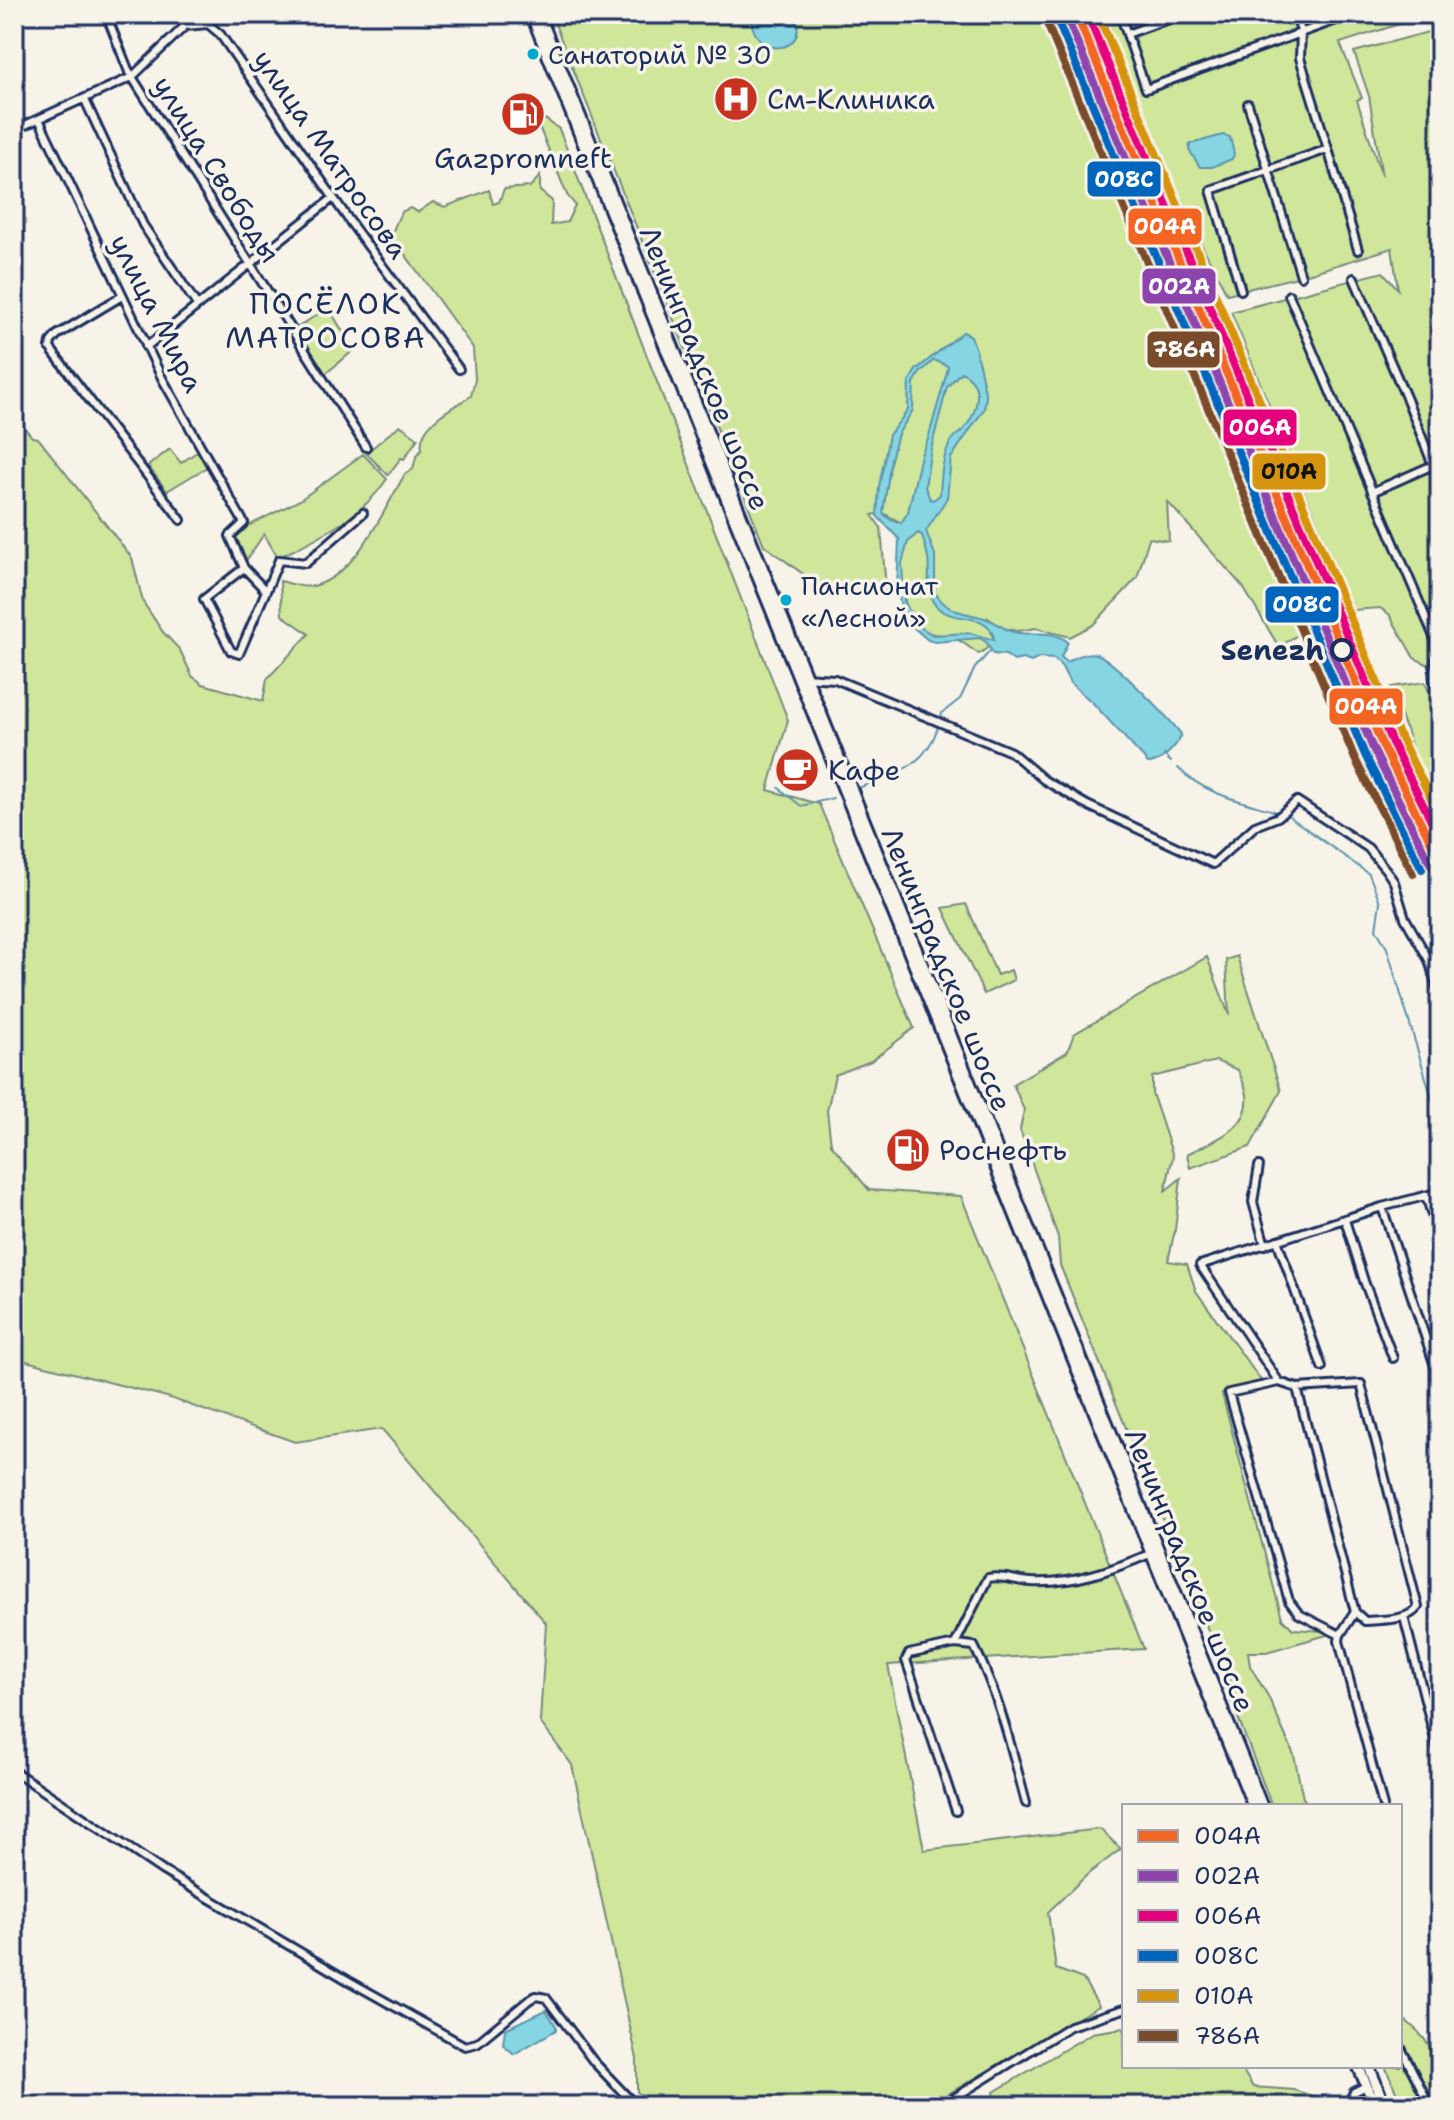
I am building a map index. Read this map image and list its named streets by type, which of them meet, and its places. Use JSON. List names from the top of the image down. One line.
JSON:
{"streets":{"highway":["Ленинградское шоссе"],"street":["улица Матросова","улица Свободы","улица Мира"]},"districts":["ПОСЁЛОК МАТРОСОВА"],"places":{"other":["Санаторий № 30","Пансионат «Лесной»","Senezh"],"hospital":["См-Клиника"],"fuel station":["Gazpromneft","Роснефть"],"cafe":["Кафе"]},"lines":["transit line 004А","transit line 006А","transit line 010А","transit line 002А","transit line 008С","transit line 786А"],"legend":["004А","002А","006А","008С","010А","786А"]}
